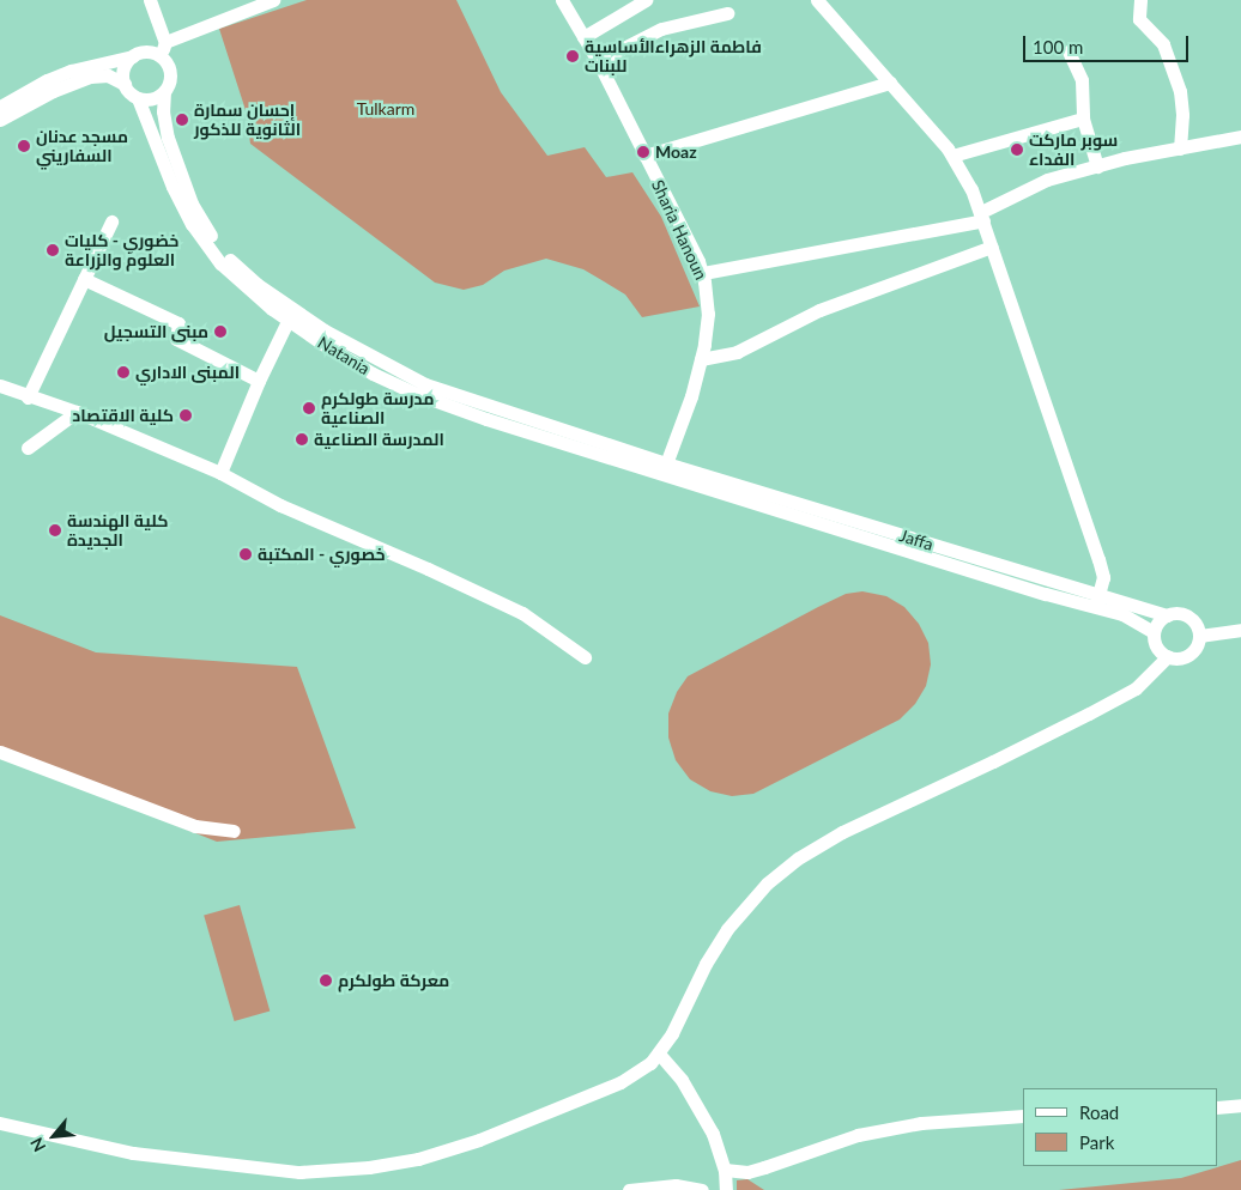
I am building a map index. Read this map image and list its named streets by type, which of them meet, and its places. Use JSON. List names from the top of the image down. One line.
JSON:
{"streets":{"street":["Sharia Hanoun","Natania","Jaffa"]},"crossings":[["Sharia Hanoun","Natania"],["Sharia Hanoun","Jaffa"],["Natania","Jaffa"]],"parks":["Tulkarm"],"places":["فاطمة الزهراءالأساسية للبنات","إحسان سمارة الثانوية للذكور","مسجد عدنان السفاريني","سوبر ماركت الفداء","Moaz","خضوري - كليات العلوم والزراعة","مبنى التسجيل","المبنى الاداري","مدرسة طولكرم الصناعية","كلية الاقتصاد","المدرسة الصناعية","كلية الهندسة الجديدة","خصوري - المكتبة","معركة طولكرم"],"legend":["Road","Park"],"scale_bar":"100 m","north":"bottom left"}
